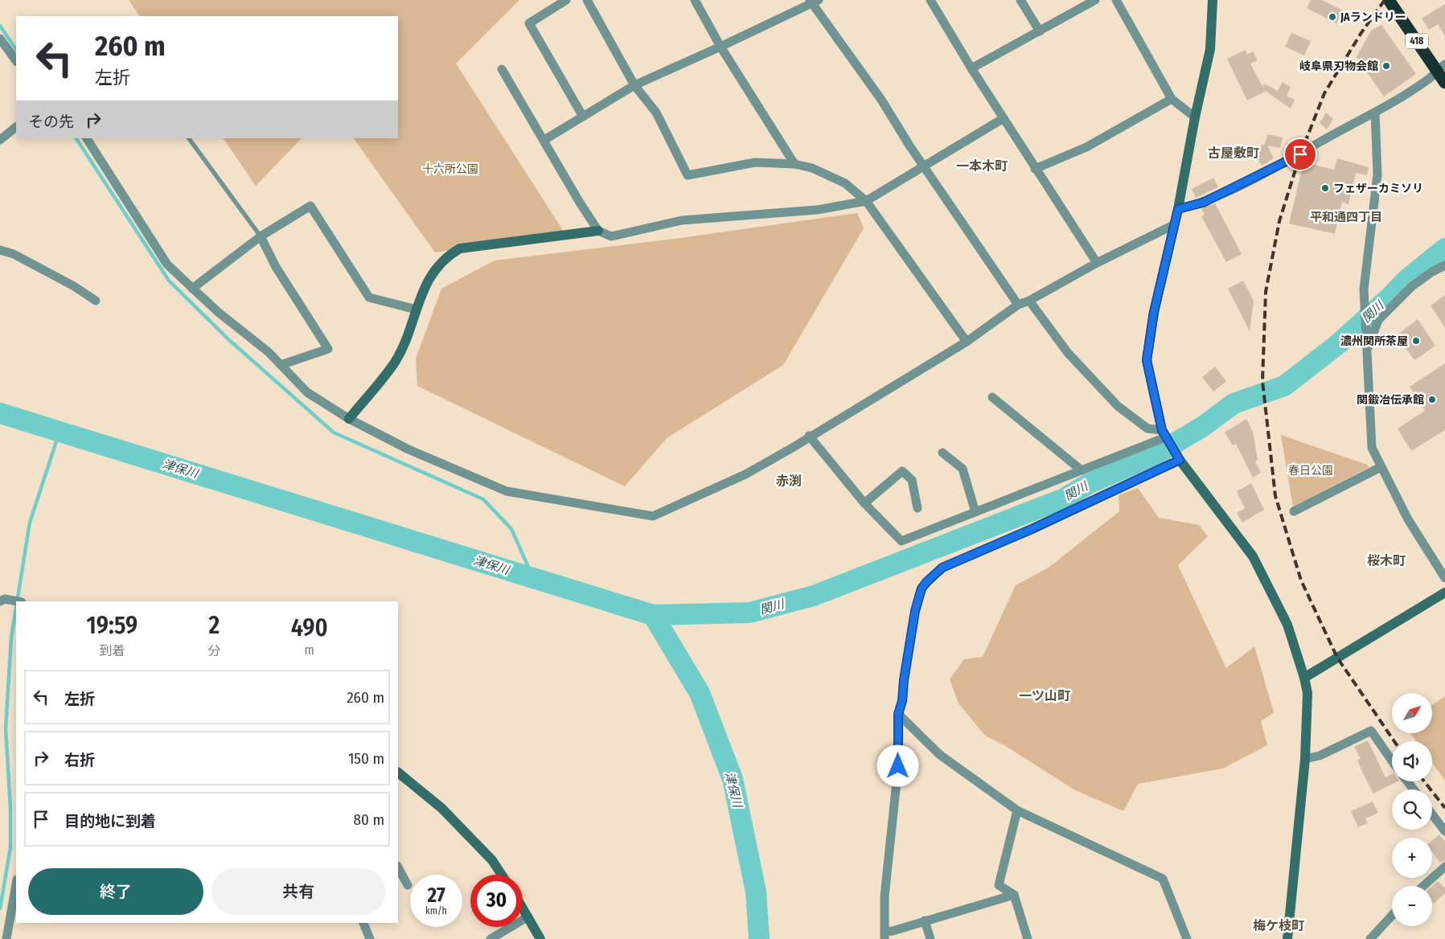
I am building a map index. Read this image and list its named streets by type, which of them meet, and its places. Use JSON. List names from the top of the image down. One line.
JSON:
{"streets":{"highway":["418"]},"districts":["古屋敷町","一本木町","平和通四丁目","赤渕","桜木町","一ツ山町","梅ケ枝町"],"water":["関川","津保川"],"parks":["十六所公園","春日公園"],"places":["JAランドリー","岐阜県刃物会館","フェザーカミソリ","濃州関所茶屋","関鍛冶伝承館"],"north":"top right","page":{"turn":["260 m","左折"],"then":"その先","eta":["19:59","到着","2","分","490","m"],"list":[{"name":"左折","value":"260 m"},{"name":"右折","value":"150 m"},{"name":"目的地に到着","value":"80 m"}],"map_buttons":["+","−"],"buttons":["終了","共有"],"speed":"27 km/h","limit":"30"}}
